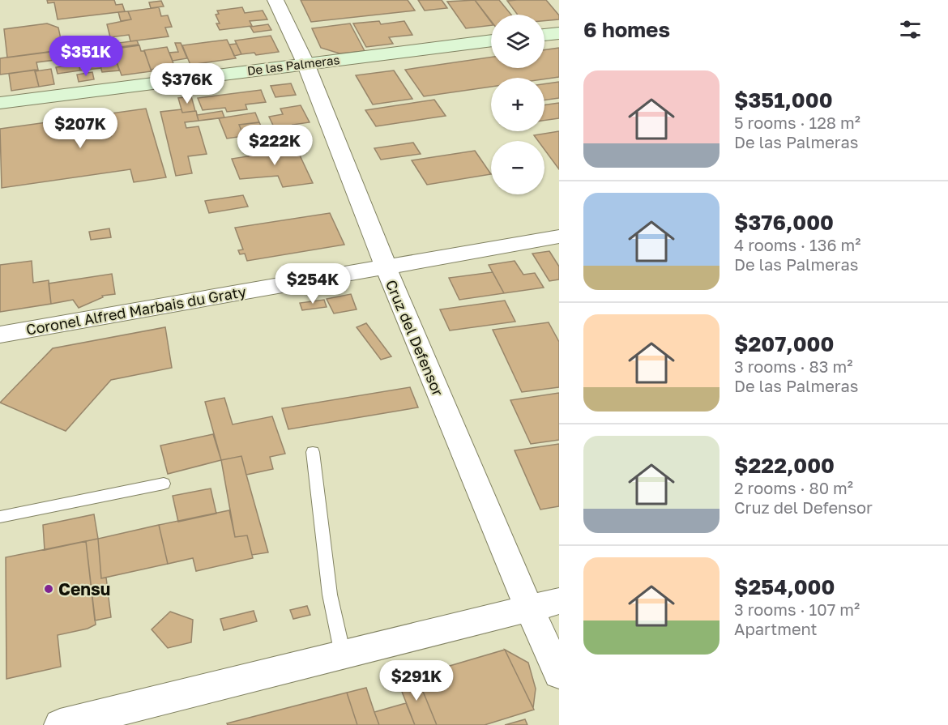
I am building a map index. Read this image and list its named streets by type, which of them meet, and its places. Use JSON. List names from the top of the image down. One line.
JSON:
{"streets":{"main road":["De las Palmeras"],"street":["Coronel Alfred Marbais du Graty","Cruz del Defensor"]},"crossings":[["De las Palmeras","Cruz del Defensor"],["Coronel Alfred Marbais du Graty","Cruz del Defensor"]],"places":["Censu"],"page":{"heading":"6 homes","map_buttons":["+","−"],"price":["$351K","$376K","$207K","$222K","$254K","$291K"],"list":[{"name":"$351,000","note":"5 rooms · 128 m² · De las Palmeras"},{"name":"$376,000","note":"4 rooms · 136 m² · De las Palmeras"},{"name":"$207,000","note":"3 rooms · 83 m² · De las Palmeras"},{"name":"$222,000","note":"2 rooms · 80 m² · Cruz del Defensor"},{"name":"$254,000","note":"3 rooms · 107 m² · Apartment"}]}}
